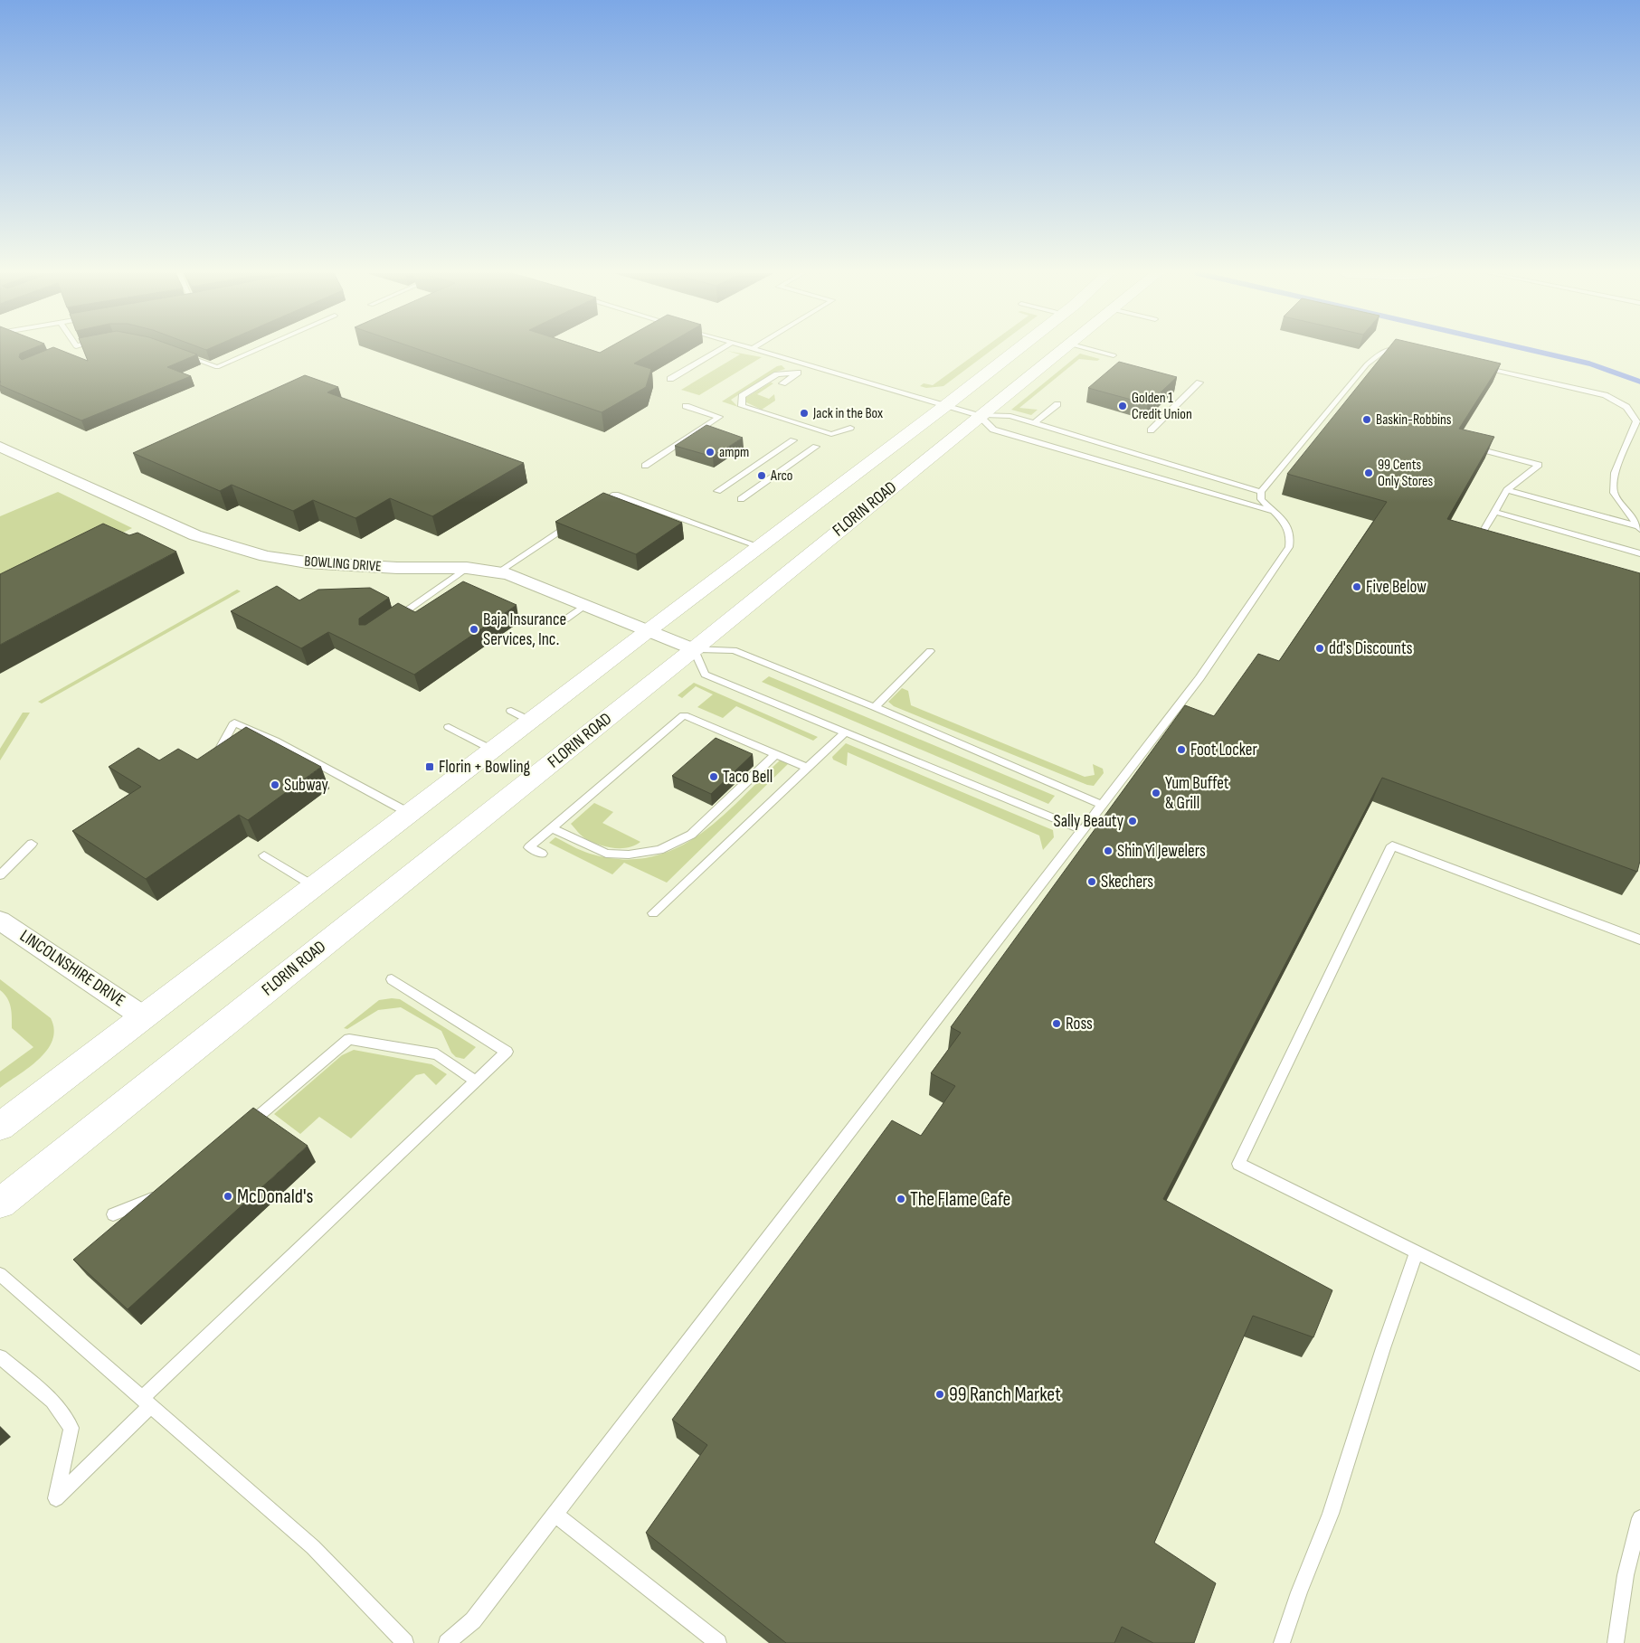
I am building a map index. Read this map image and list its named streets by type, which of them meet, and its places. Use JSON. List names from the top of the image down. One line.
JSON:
{"streets":{"main road":["FLORIN ROAD"],"street":["BOWLING DRIVE","LINCOLNSHIRE DRIVE"]},"crossings":[["FLORIN ROAD","BOWLING DRIVE"],["FLORIN ROAD","LINCOLNSHIRE DRIVE"]],"places":{"other":["Golden 1 Credit Union","Jack in the Box","Baskin-Robbins","ampm","99 Cents Only Stores","Arco","Five Below","Baja Insurance Services, Inc.","dd's Discounts","Foot Locker","Taco Bell","Subway","Yum Buffet & Grill","Sally Beauty","Shin Yi Jewelers","Skechers","Ross","McDonald's","The Flame Cafe","99 Ranch Market"],"transit":["Florin + Bowling"]}}
